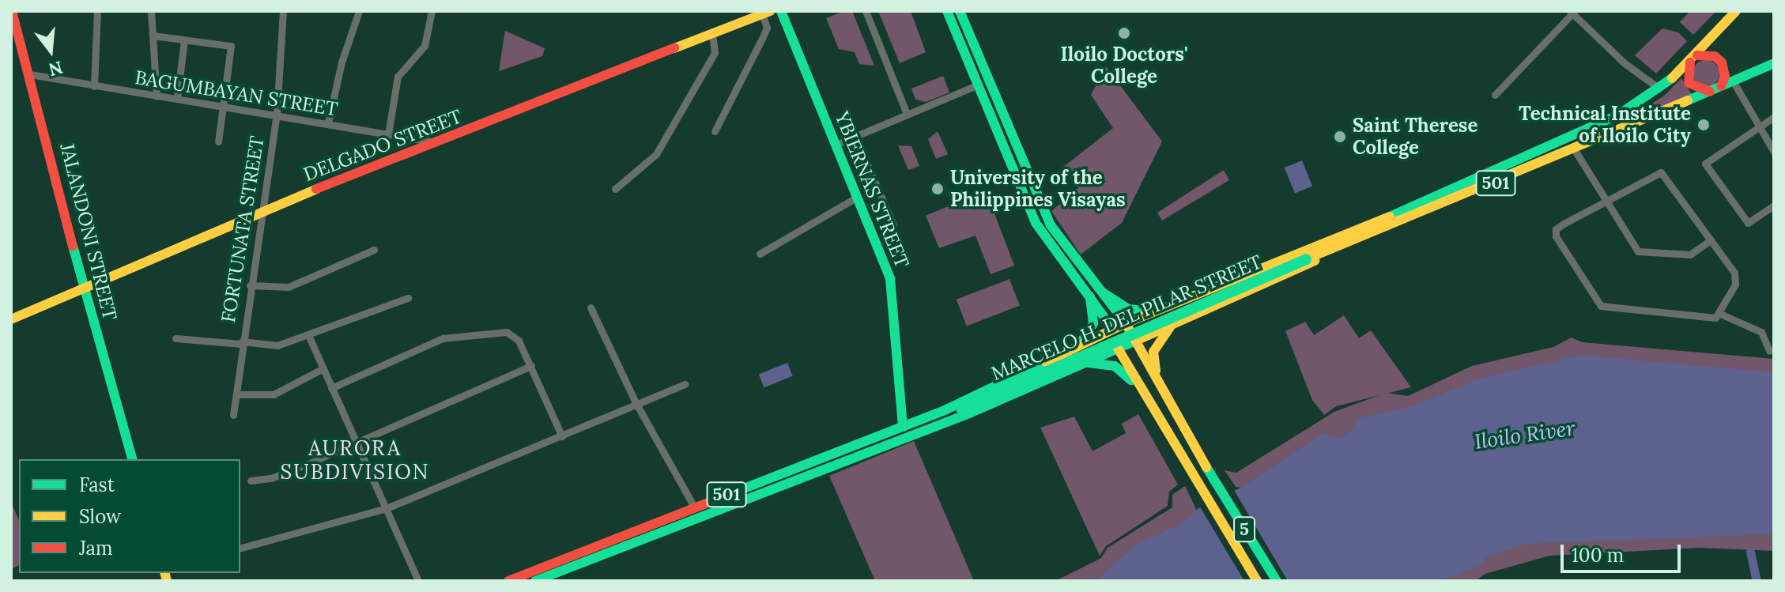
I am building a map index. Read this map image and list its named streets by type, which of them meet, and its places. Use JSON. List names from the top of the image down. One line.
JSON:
{"streets":{"main road":["DELGADO STREET","501","YBIERNAS STREET","JALANDONI STREET","MARCELO H. DEL PILAR STREET","5"],"street":["BAGUMBAYAN STREET","FORTUNATA STREET"]},"crossings":[["BAGUMBAYAN STREET","DELGADO STREET"],["BAGUMBAYAN STREET","FORTUNATA STREET"],["BAGUMBAYAN STREET","JALANDONI STREET"],["DELGADO STREET","FORTUNATA STREET"],["DELGADO STREET","JALANDONI STREET"],["501","YBIERNAS STREET"],["501","MARCELO H. DEL PILAR STREET"],["MARCELO H. DEL PILAR STREET","5"]],"districts":["AURORA SUBDIVISION"],"water":["Iloilo River"],"places":["Iloilo Doctors' College","Technical Institute of Iloilo City","Saint Therese College","University of the Philippines Visayas"],"legend":["Fast","Slow","Jam"],"scale_bar":"100 m","north":"bottom"}
